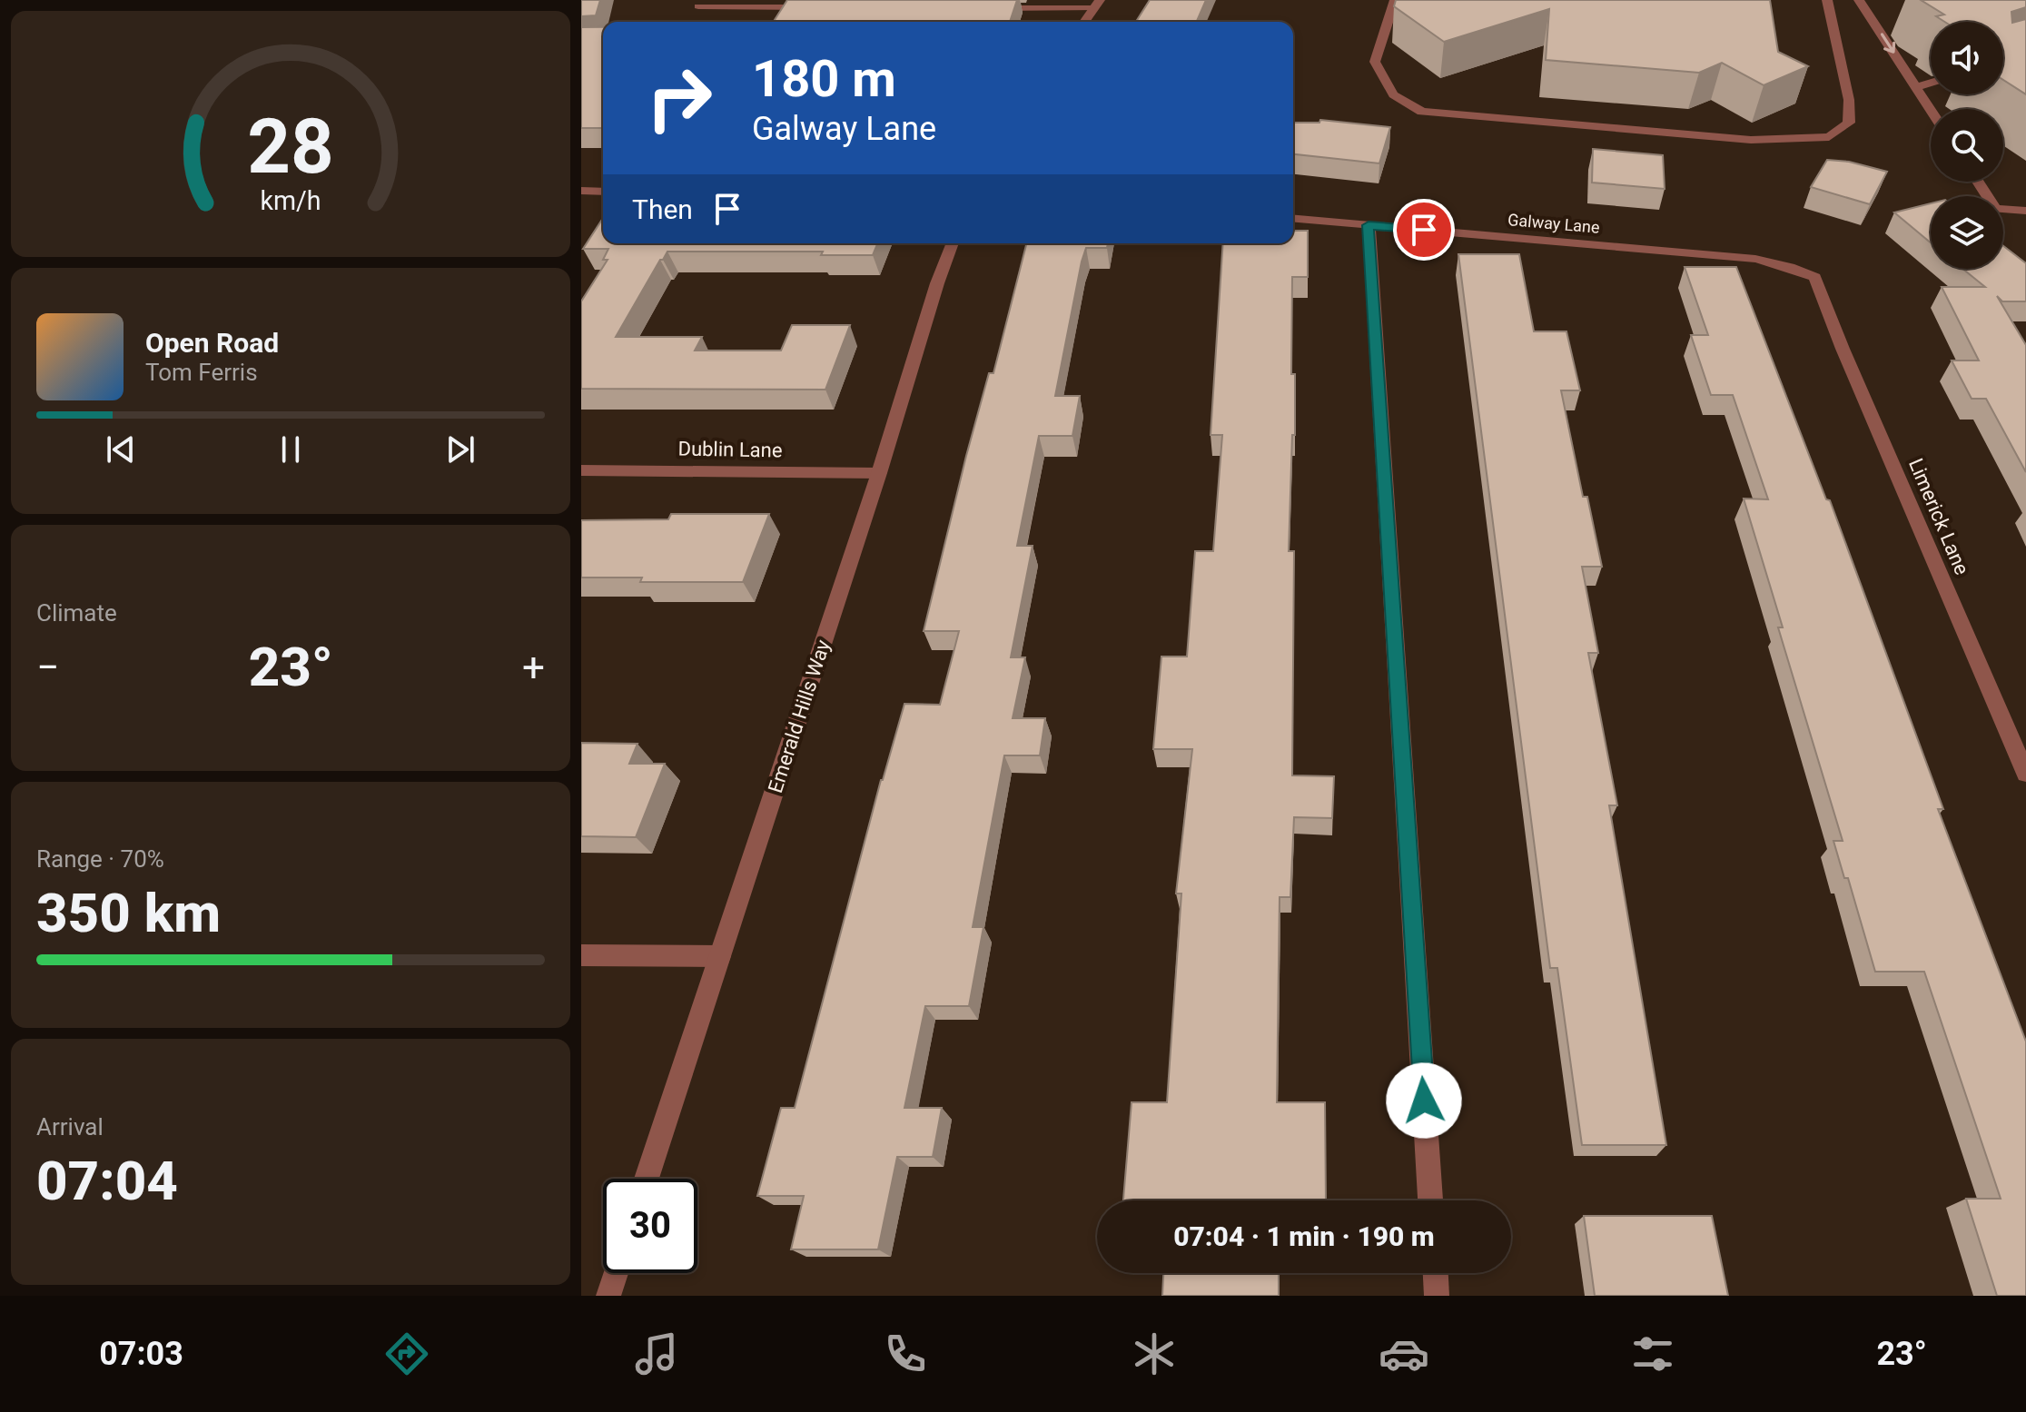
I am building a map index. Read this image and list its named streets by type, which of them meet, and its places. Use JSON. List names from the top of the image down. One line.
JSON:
{"streets":{"street":["Galway Lane","Dublin Lane","Limerick Lane","Emerald Hills Way"]},"crossings":[["Galway Lane","Limerick Lane"],["Dublin Lane","Emerald Hills Way"]],"page":{"turn":["180 m","Galway Lane"],"then":"Then","song":["Open Road","Tom Ferris"],"tile":["Climate",["Range · 70%","350 km"],["Arrival","07:04"]],"heat":["−","23°","+"],"limit":"30","trip":"07:04 · 1 min · 190 m","tabs":["07:03","23°"],"gauge":["28","km/h"]}}
